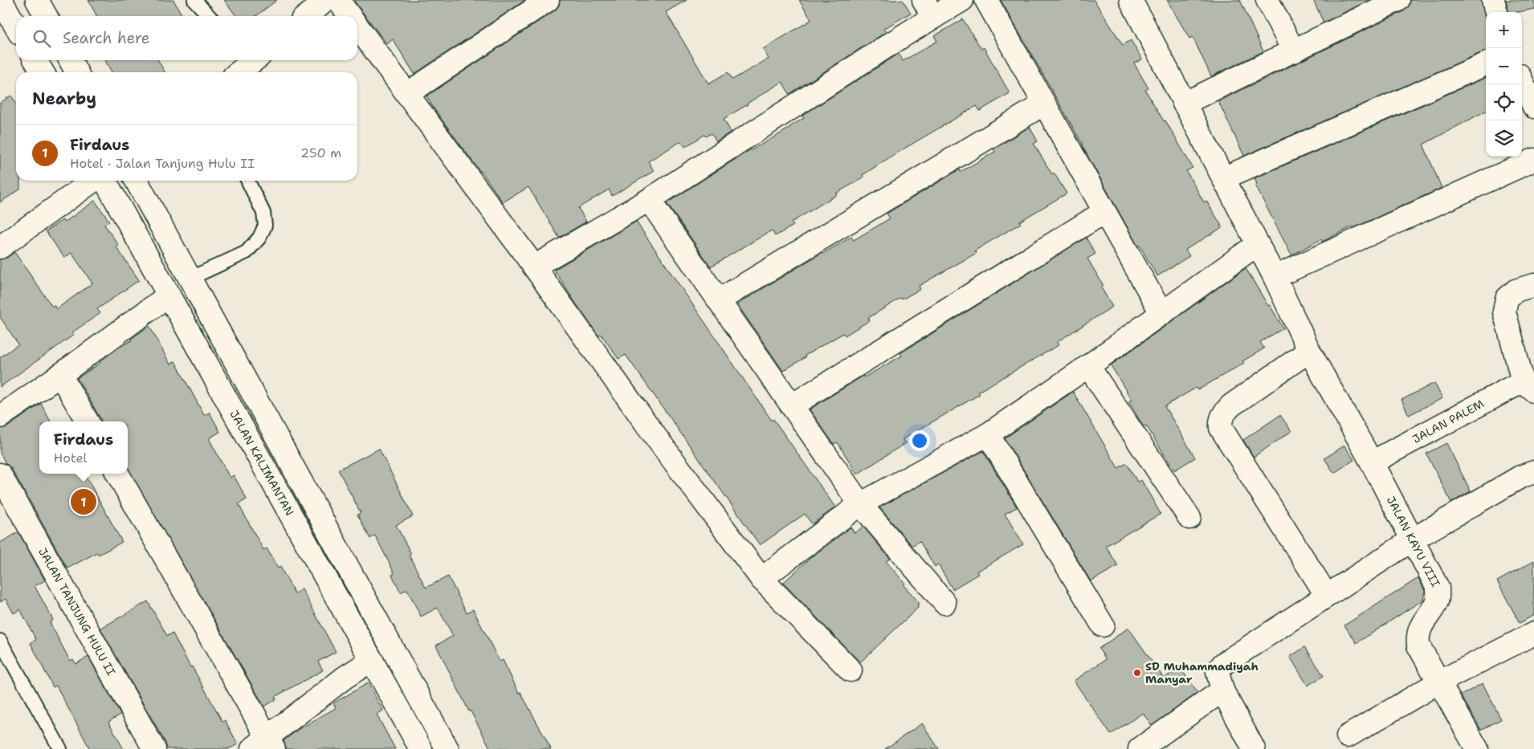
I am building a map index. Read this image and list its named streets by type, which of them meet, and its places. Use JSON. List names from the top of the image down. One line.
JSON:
{"streets":{"street":["JALAN PALEM","JALAN KALIMANTAN","JALAN KAYU VIII","JALAN TANJUNG HULU II"]},"crossings":[["JALAN PALEM","JALAN KAYU VIII"]],"places":["SD Muhammadiyah Manyar"],"page":{"map_buttons":["+","−"],"search":"Search here","heading":"Nearby","list":[{"mark":"1","name":"Firdaus","note":"Hotel · Jalan Tanjung Hulu II","value":"250 m"}],"popup":["Firdaus","Hotel"],"pins":"1"}}
